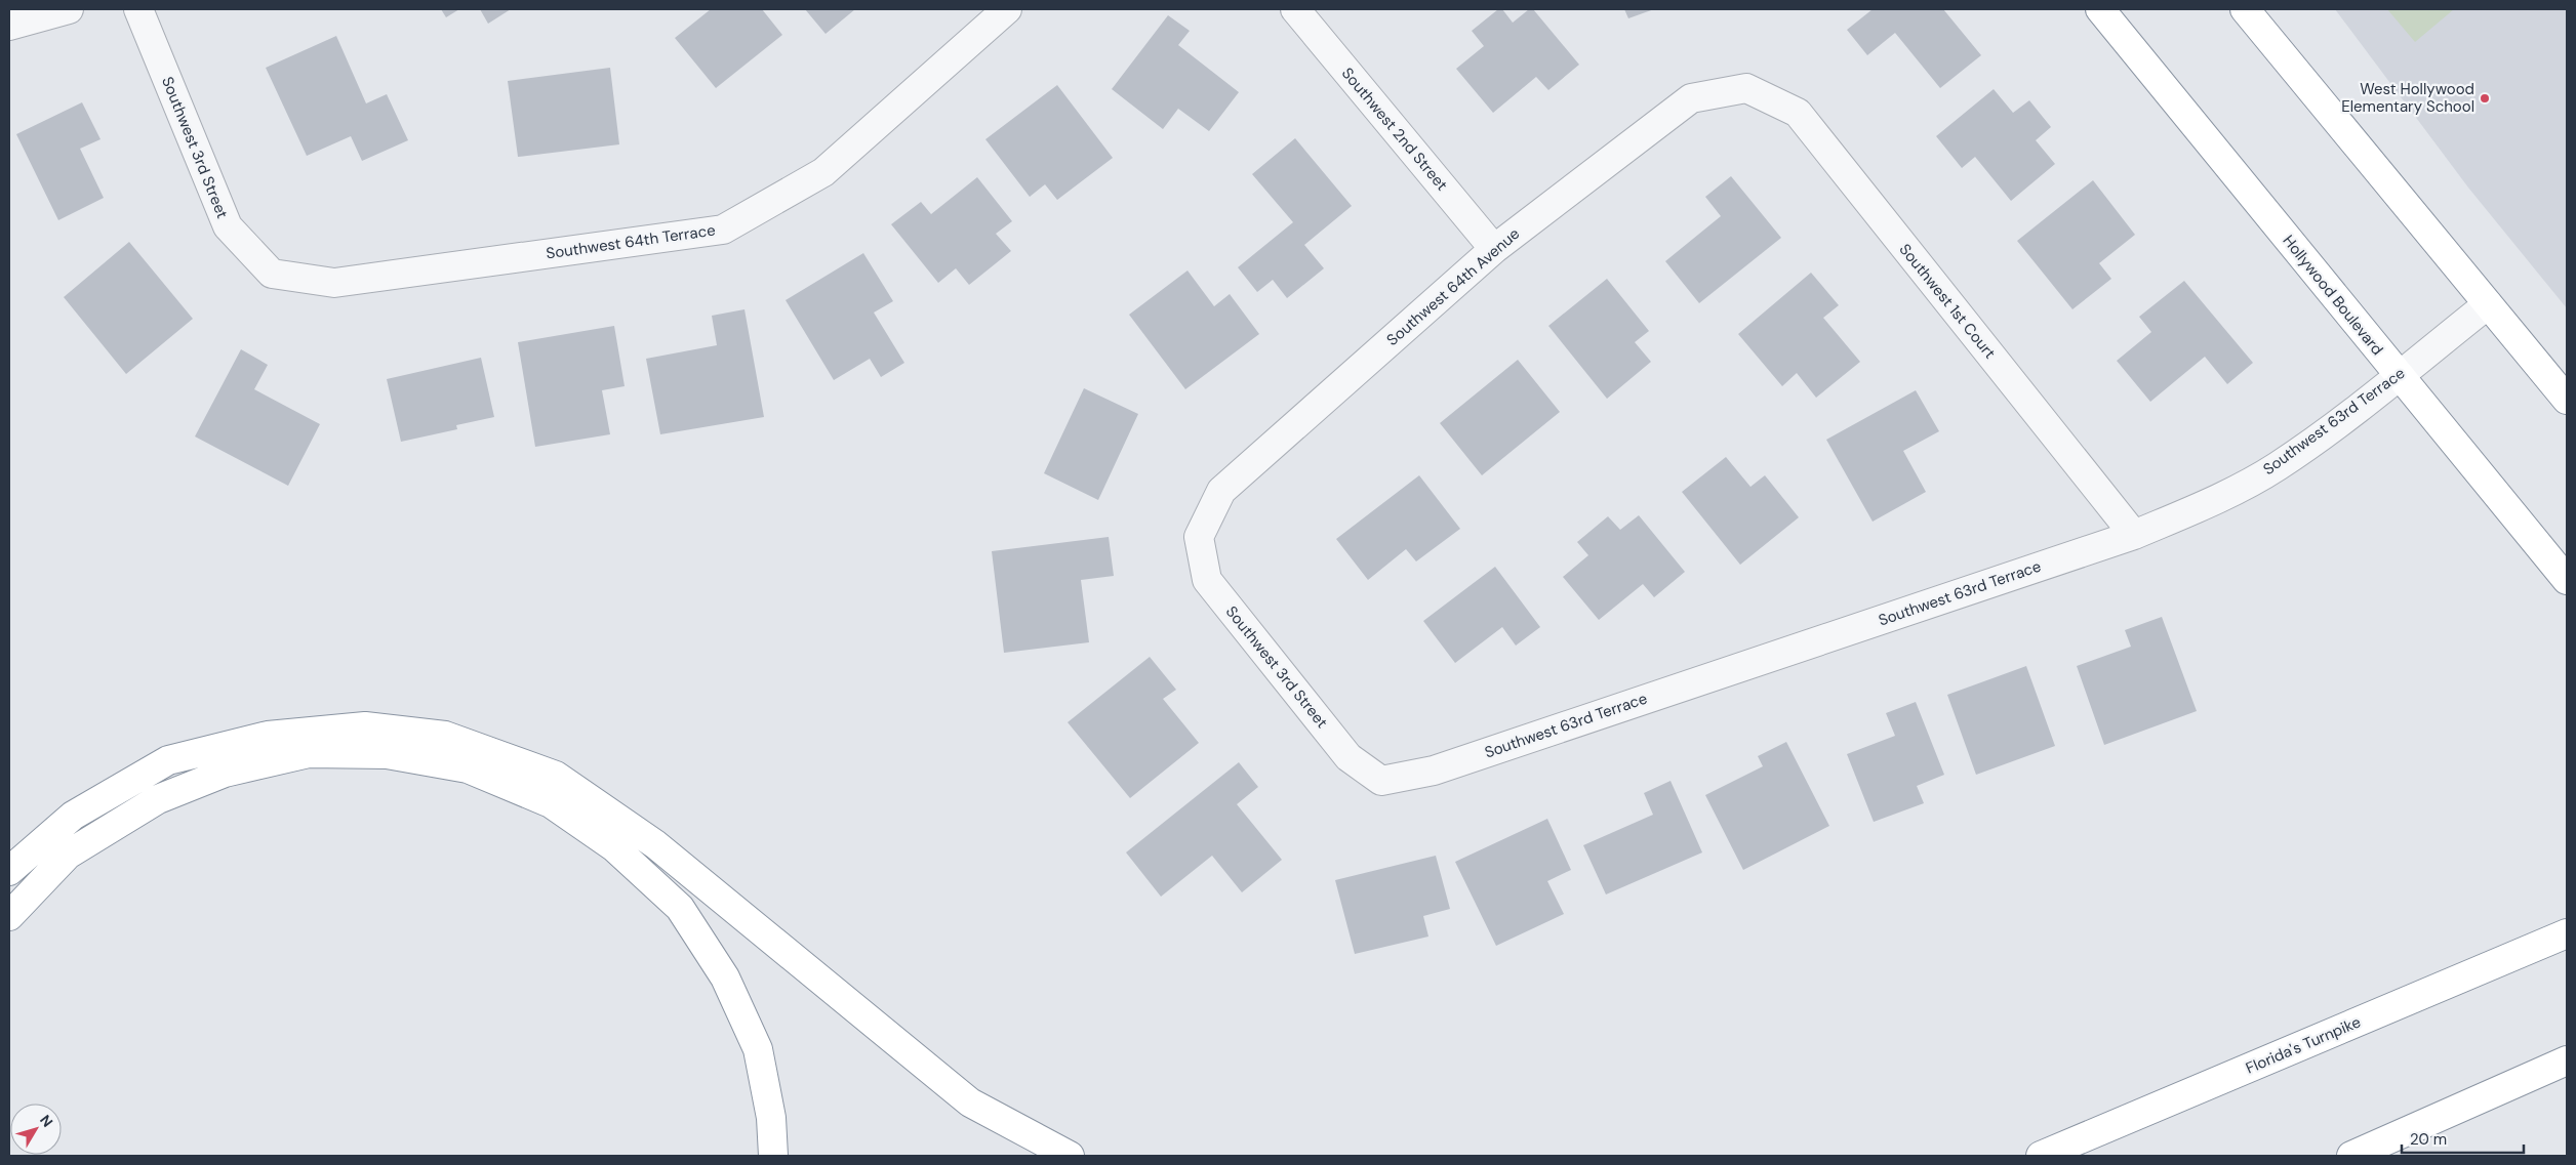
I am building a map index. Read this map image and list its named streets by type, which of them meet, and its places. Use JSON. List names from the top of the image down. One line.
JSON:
{"streets":{"highway":["Hollywood Boulevard","Florida's Turnpike"],"street":["Southwest 2nd Street","Southwest 3rd Street","Southwest 64th Terrace","Southwest 64th Avenue","Southwest 1st Court","Southwest 63rd Terrace"]},"crossings":[["Southwest 2nd Street","Southwest 64th Avenue"],["Southwest 3rd Street","Southwest 64th Terrace"],["Southwest 3rd Street","Southwest 64th Avenue"],["Southwest 3rd Street","Southwest 63rd Terrace"],["Southwest 64th Avenue","Southwest 1st Court"],["Hollywood Boulevard","Southwest 63rd Terrace"],["Southwest 1st Court","Southwest 63rd Terrace"]],"places":["West Hollywood Elementary School"],"scale_bar":"20 m","north":"top right"}
